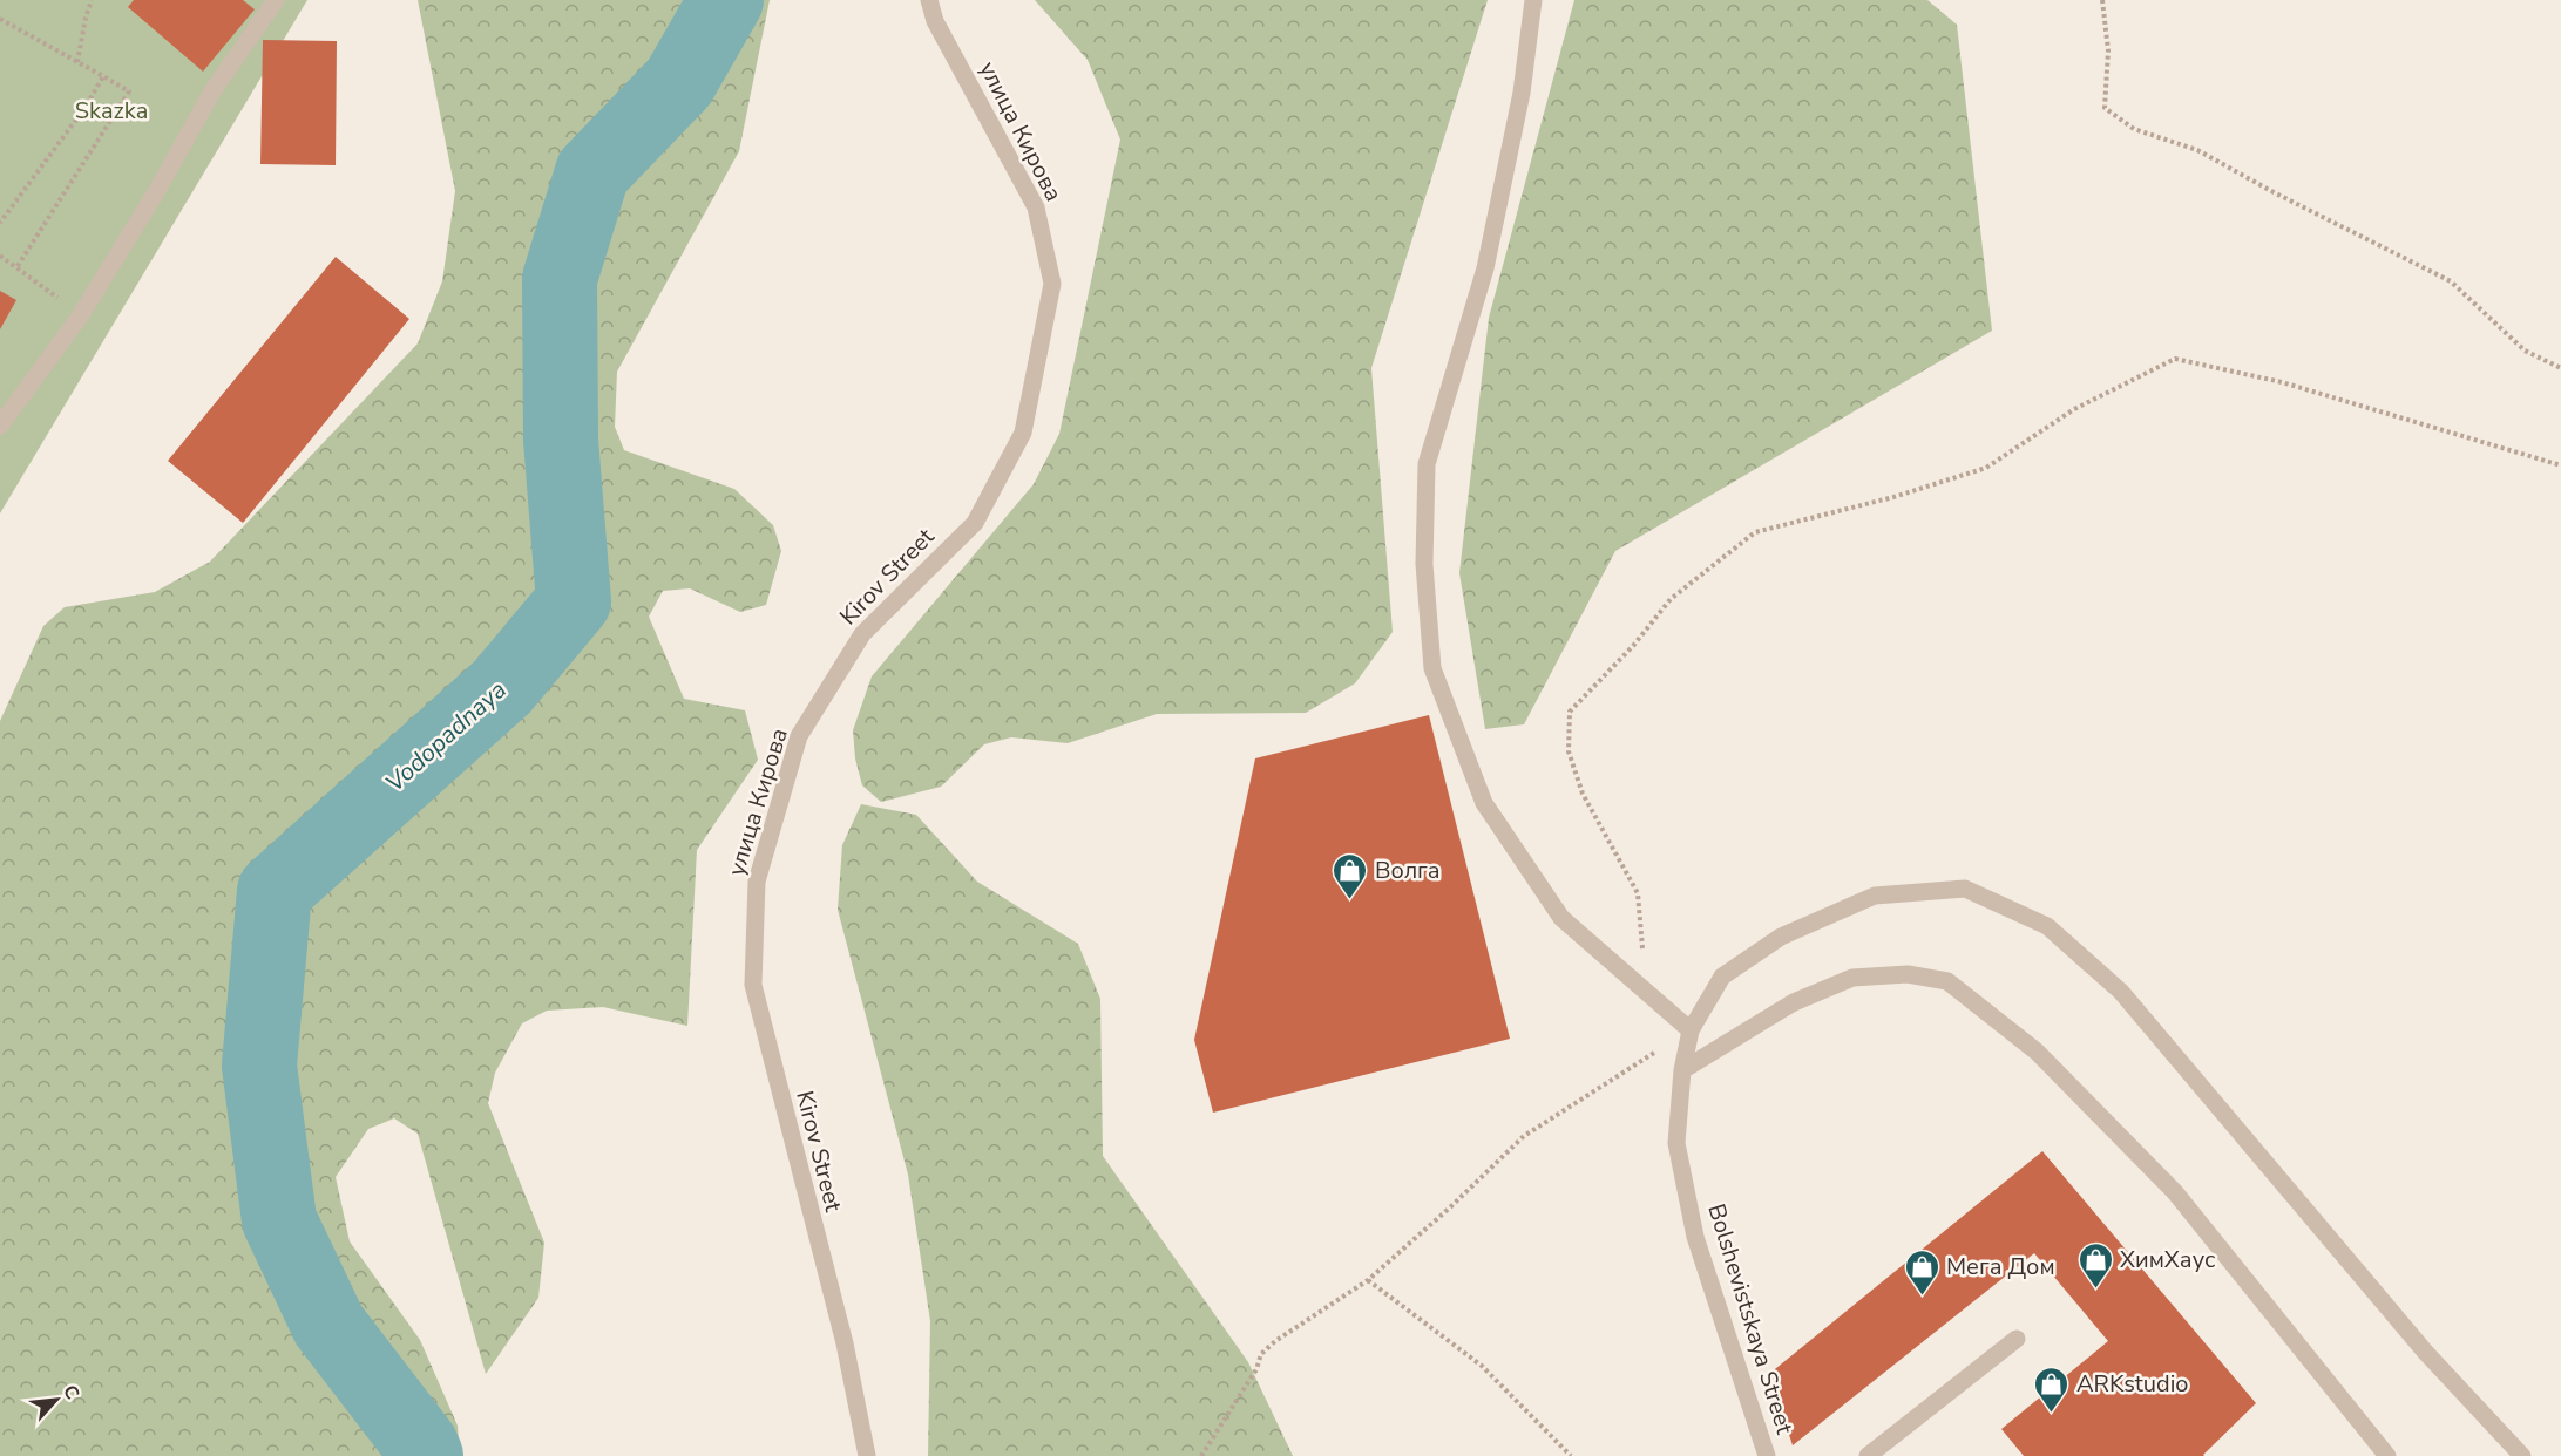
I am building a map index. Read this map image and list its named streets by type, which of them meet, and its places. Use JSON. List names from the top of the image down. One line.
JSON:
{"streets":{"street":["Kirov Street","Bolshevistskaya Street"]},"water":["Vodopadnaya"],"parks":["Skazka"],"places":{"shop":["Волга","ХимХаус","Мега Дом","ARKstudio"]},"north":"top right"}
